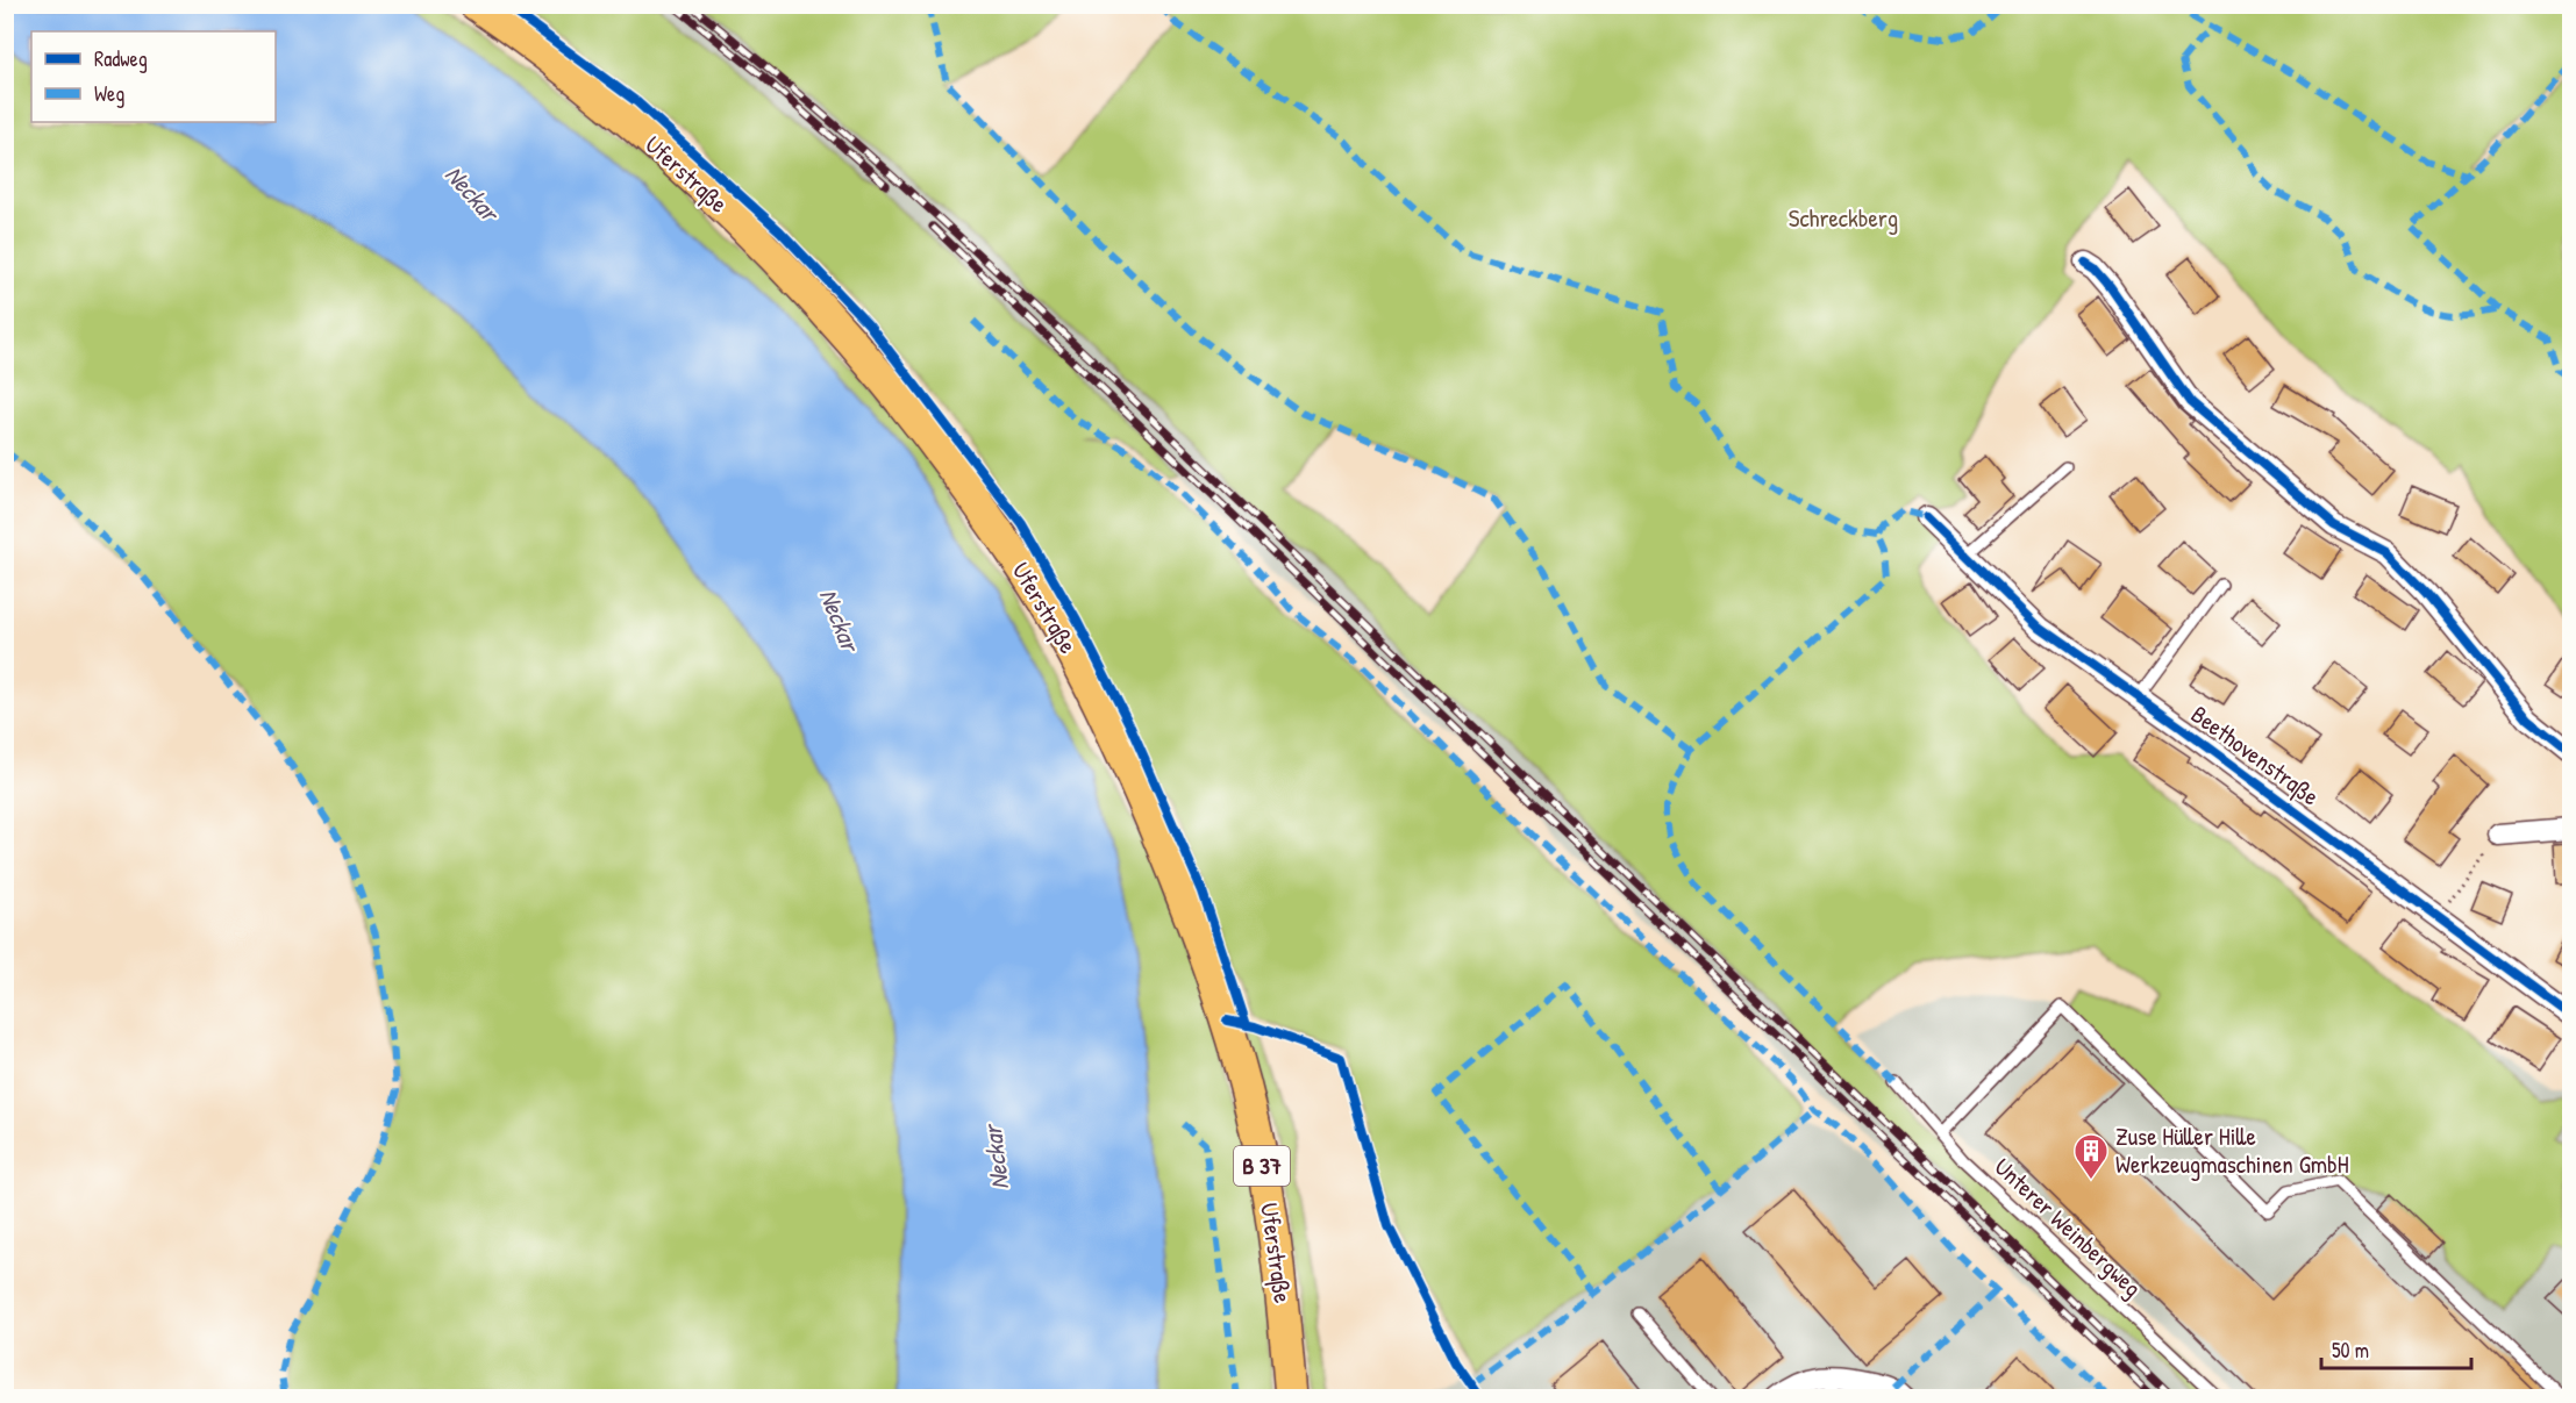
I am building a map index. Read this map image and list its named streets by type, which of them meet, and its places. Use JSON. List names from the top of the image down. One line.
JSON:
{"streets":{"main road":["Uferstraße","B 37"],"street":["Beethovenstraße"],"lane":["Unterer Weinbergweg"]},"water":["Neckar"],"parks":["Schreckberg"],"places":{"building":["Zuse Hüller Hille Werkzeugmaschinen GmbH"]},"legend":["Radweg","Weg"],"scale_bar":"50 m"}
